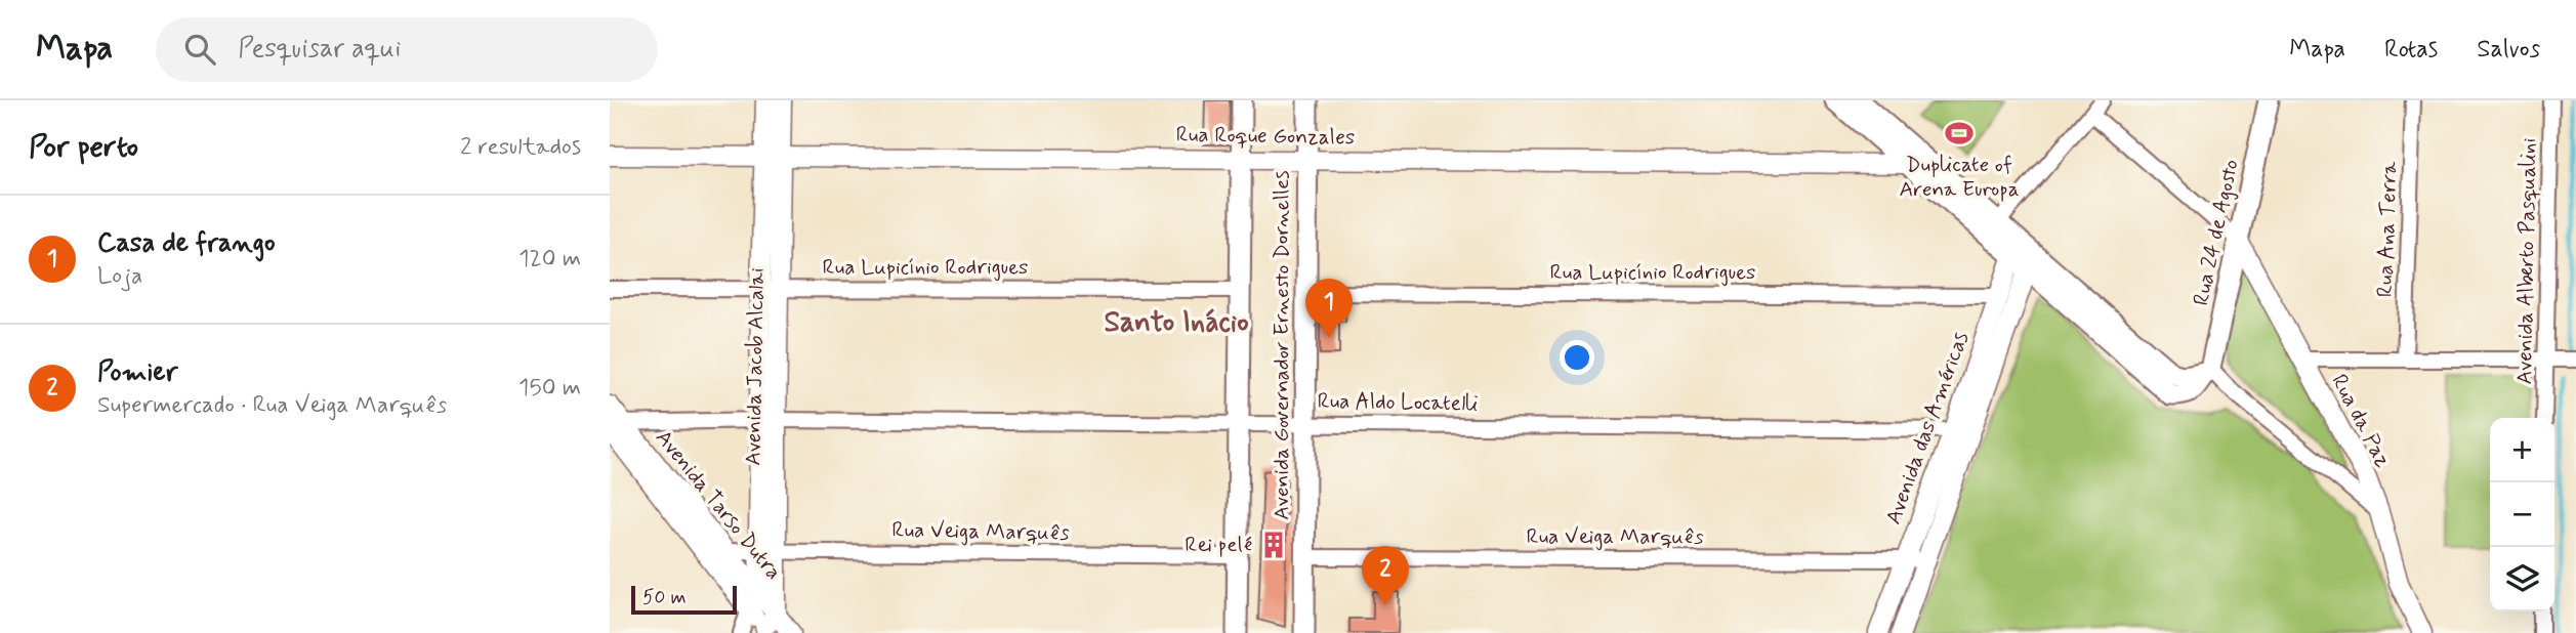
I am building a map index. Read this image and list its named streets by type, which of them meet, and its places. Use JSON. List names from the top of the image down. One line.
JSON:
{"streets":{"main road":["Rua 24 de Agosto","Avenida Governador Ernesto Dornelles"],"street":["Rua Roque Gonzales","Rua Ana Terra","Avenida Alberto Pasqualini","Rua Lupicínio Rodrigues","Avenida Jacob Alcalai","Rua Aldo Locatelli","Rua da Paz","Avenida das Américas","Avenida Tarso Dutra","Rua Veiga Marquês"]},"crossings":[["Rua Roque Gonzales","Avenida Governador Ernesto Dornelles"],["Rua Roque Gonzales","Avenida Jacob Alcalai"],["Rua 24 de Agosto","Rua da Paz"],["Rua Lupicínio Rodrigues","Avenida Governador Ernesto Dornelles"],["Rua Lupicínio Rodrigues","Avenida Jacob Alcalai"],["Rua Lupicínio Rodrigues","Avenida das Américas"],["Avenida Governador Ernesto Dornelles","Rua Aldo Locatelli"],["Avenida Governador Ernesto Dornelles","Rua Veiga Marquês"],["Avenida Jacob Alcalai","Rua Aldo Locatelli"],["Avenida Jacob Alcalai","Avenida Tarso Dutra"],["Avenida Jacob Alcalai","Rua Veiga Marquês"],["Rua Aldo Locatelli","Avenida das Américas"],["Rua Aldo Locatelli","Avenida Tarso Dutra"],["Avenida das Américas","Rua Veiga Marquês"],["Avenida Tarso Dutra","Rua Veiga Marquês"]],"districts":["Santo Inácio"],"places":{"sports":["Duplicate of Arena Europa"],"building":["Rei pelé"]},"scale_bar":"50 m","page":{"header":"Mapa","search":"Pesquisar aqui","nav":["Mapa","Rotas","Salvos"],"heading":["Por perto","2 resultados"],"list":[{"mark":"1","name":"Casa de frango","note":"Loja","value":"120 m"},{"mark":"2","name":"Pomier","note":"Supermercado · Rua Veiga Marquês","value":"150 m"}],"pins":["1","2"],"map_buttons":["+","−"],"scale":"50 m"}}
